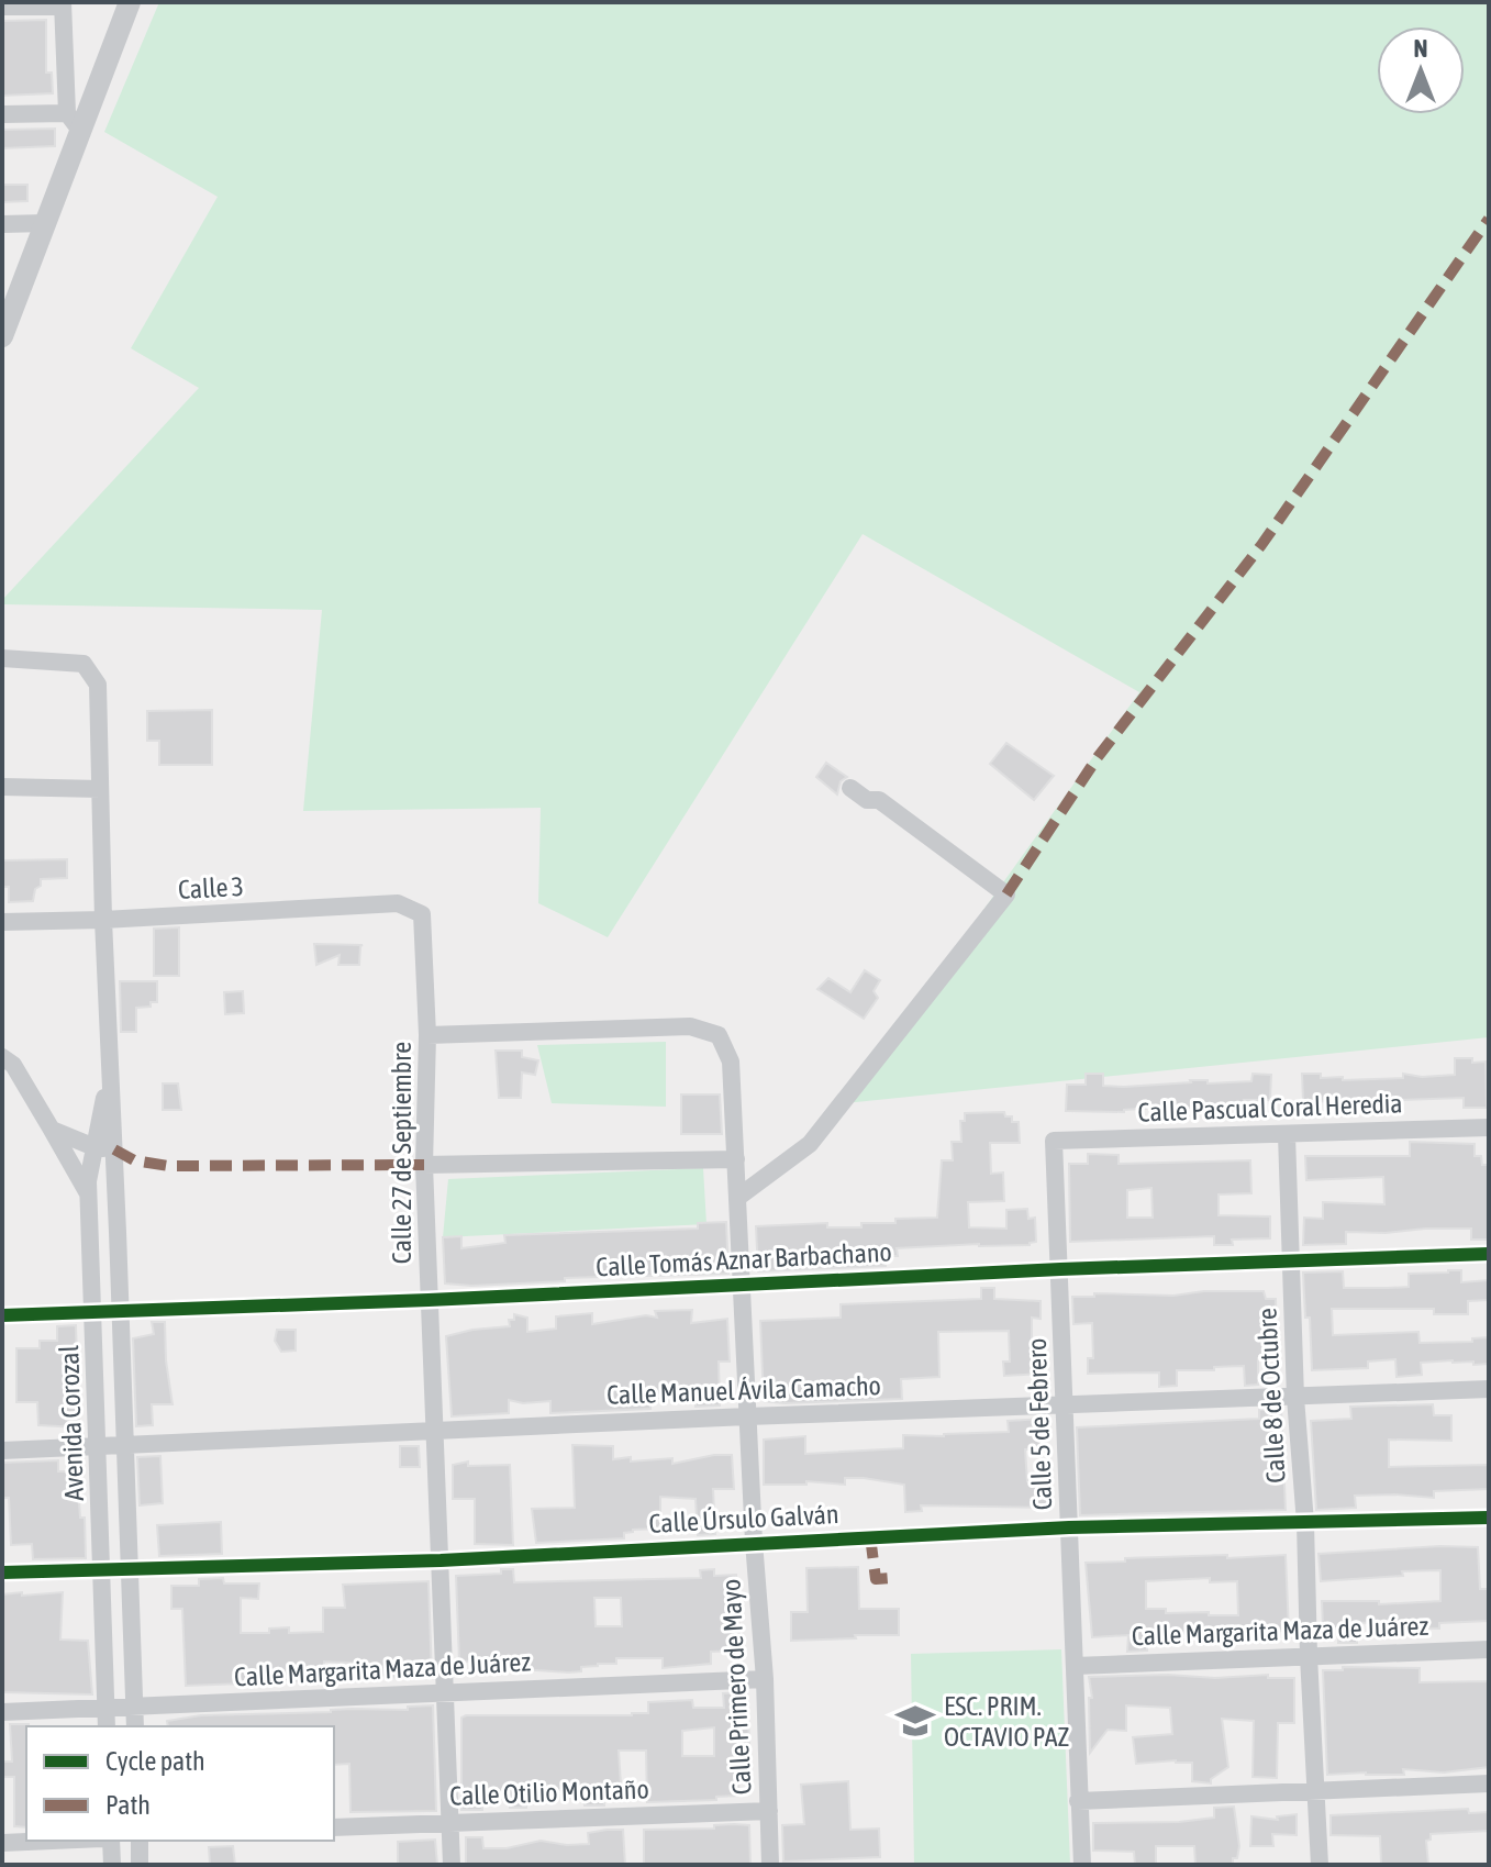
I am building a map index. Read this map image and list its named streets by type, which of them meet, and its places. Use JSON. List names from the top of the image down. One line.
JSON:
{"streets":{"street":["Calle 3","Calle Pascual Coral Heredia","Calle 27 de Septiembre","Calle Tomás Aznar Barbachano","Calle Manuel Ávila Camacho","Calle 8 de Octubre","Avenida Corozal","Calle 5 de Febrero","Calle Úrsulo Galván","Calle Margarita Maza de Juárez","Calle Primero de Mayo","Calle Otilio Montaño"]},"crossings":[["Calle 3","Calle 27 de Septiembre"],["Calle 3","Avenida Corozal"],["Calle Pascual Coral Heredia","Calle 8 de Octubre"],["Calle Pascual Coral Heredia","Calle 5 de Febrero"],["Calle 27 de Septiembre","Calle Tomás Aznar Barbachano"],["Calle 27 de Septiembre","Calle Manuel Ávila Camacho"],["Calle 27 de Septiembre","Calle Úrsulo Galván"],["Calle 27 de Septiembre","Calle Margarita Maza de Juárez"],["Calle 27 de Septiembre","Calle Primero de Mayo"],["Calle 27 de Septiembre","Calle Otilio Montaño"],["Calle Tomás Aznar Barbachano","Calle 8 de Octubre"],["Calle Tomás Aznar Barbachano","Avenida Corozal"],["Calle Tomás Aznar Barbachano","Calle 5 de Febrero"],["Calle Tomás Aznar Barbachano","Calle Primero de Mayo"],["Calle Manuel Ávila Camacho","Calle 8 de Octubre"],["Calle Manuel Ávila Camacho","Avenida Corozal"],["Calle Manuel Ávila Camacho","Calle 5 de Febrero"],["Calle Manuel Ávila Camacho","Calle Primero de Mayo"],["Calle 8 de Octubre","Calle Úrsulo Galván"],["Calle 8 de Octubre","Calle Margarita Maza de Juárez"],["Avenida Corozal","Calle Úrsulo Galván"],["Avenida Corozal","Calle Margarita Maza de Juárez"],["Calle 5 de Febrero","Calle Úrsulo Galván"],["Calle 5 de Febrero","Calle Margarita Maza de Juárez"],["Calle Úrsulo Galván","Calle Primero de Mayo"],["Calle Margarita Maza de Juárez","Calle Primero de Mayo"],["Calle Primero de Mayo","Calle Otilio Montaño"]],"places":{"school or university":["ESC. PRIM. OCTAVIO PAZ"]},"legend":["Cycle path","Path"],"north":"top"}
